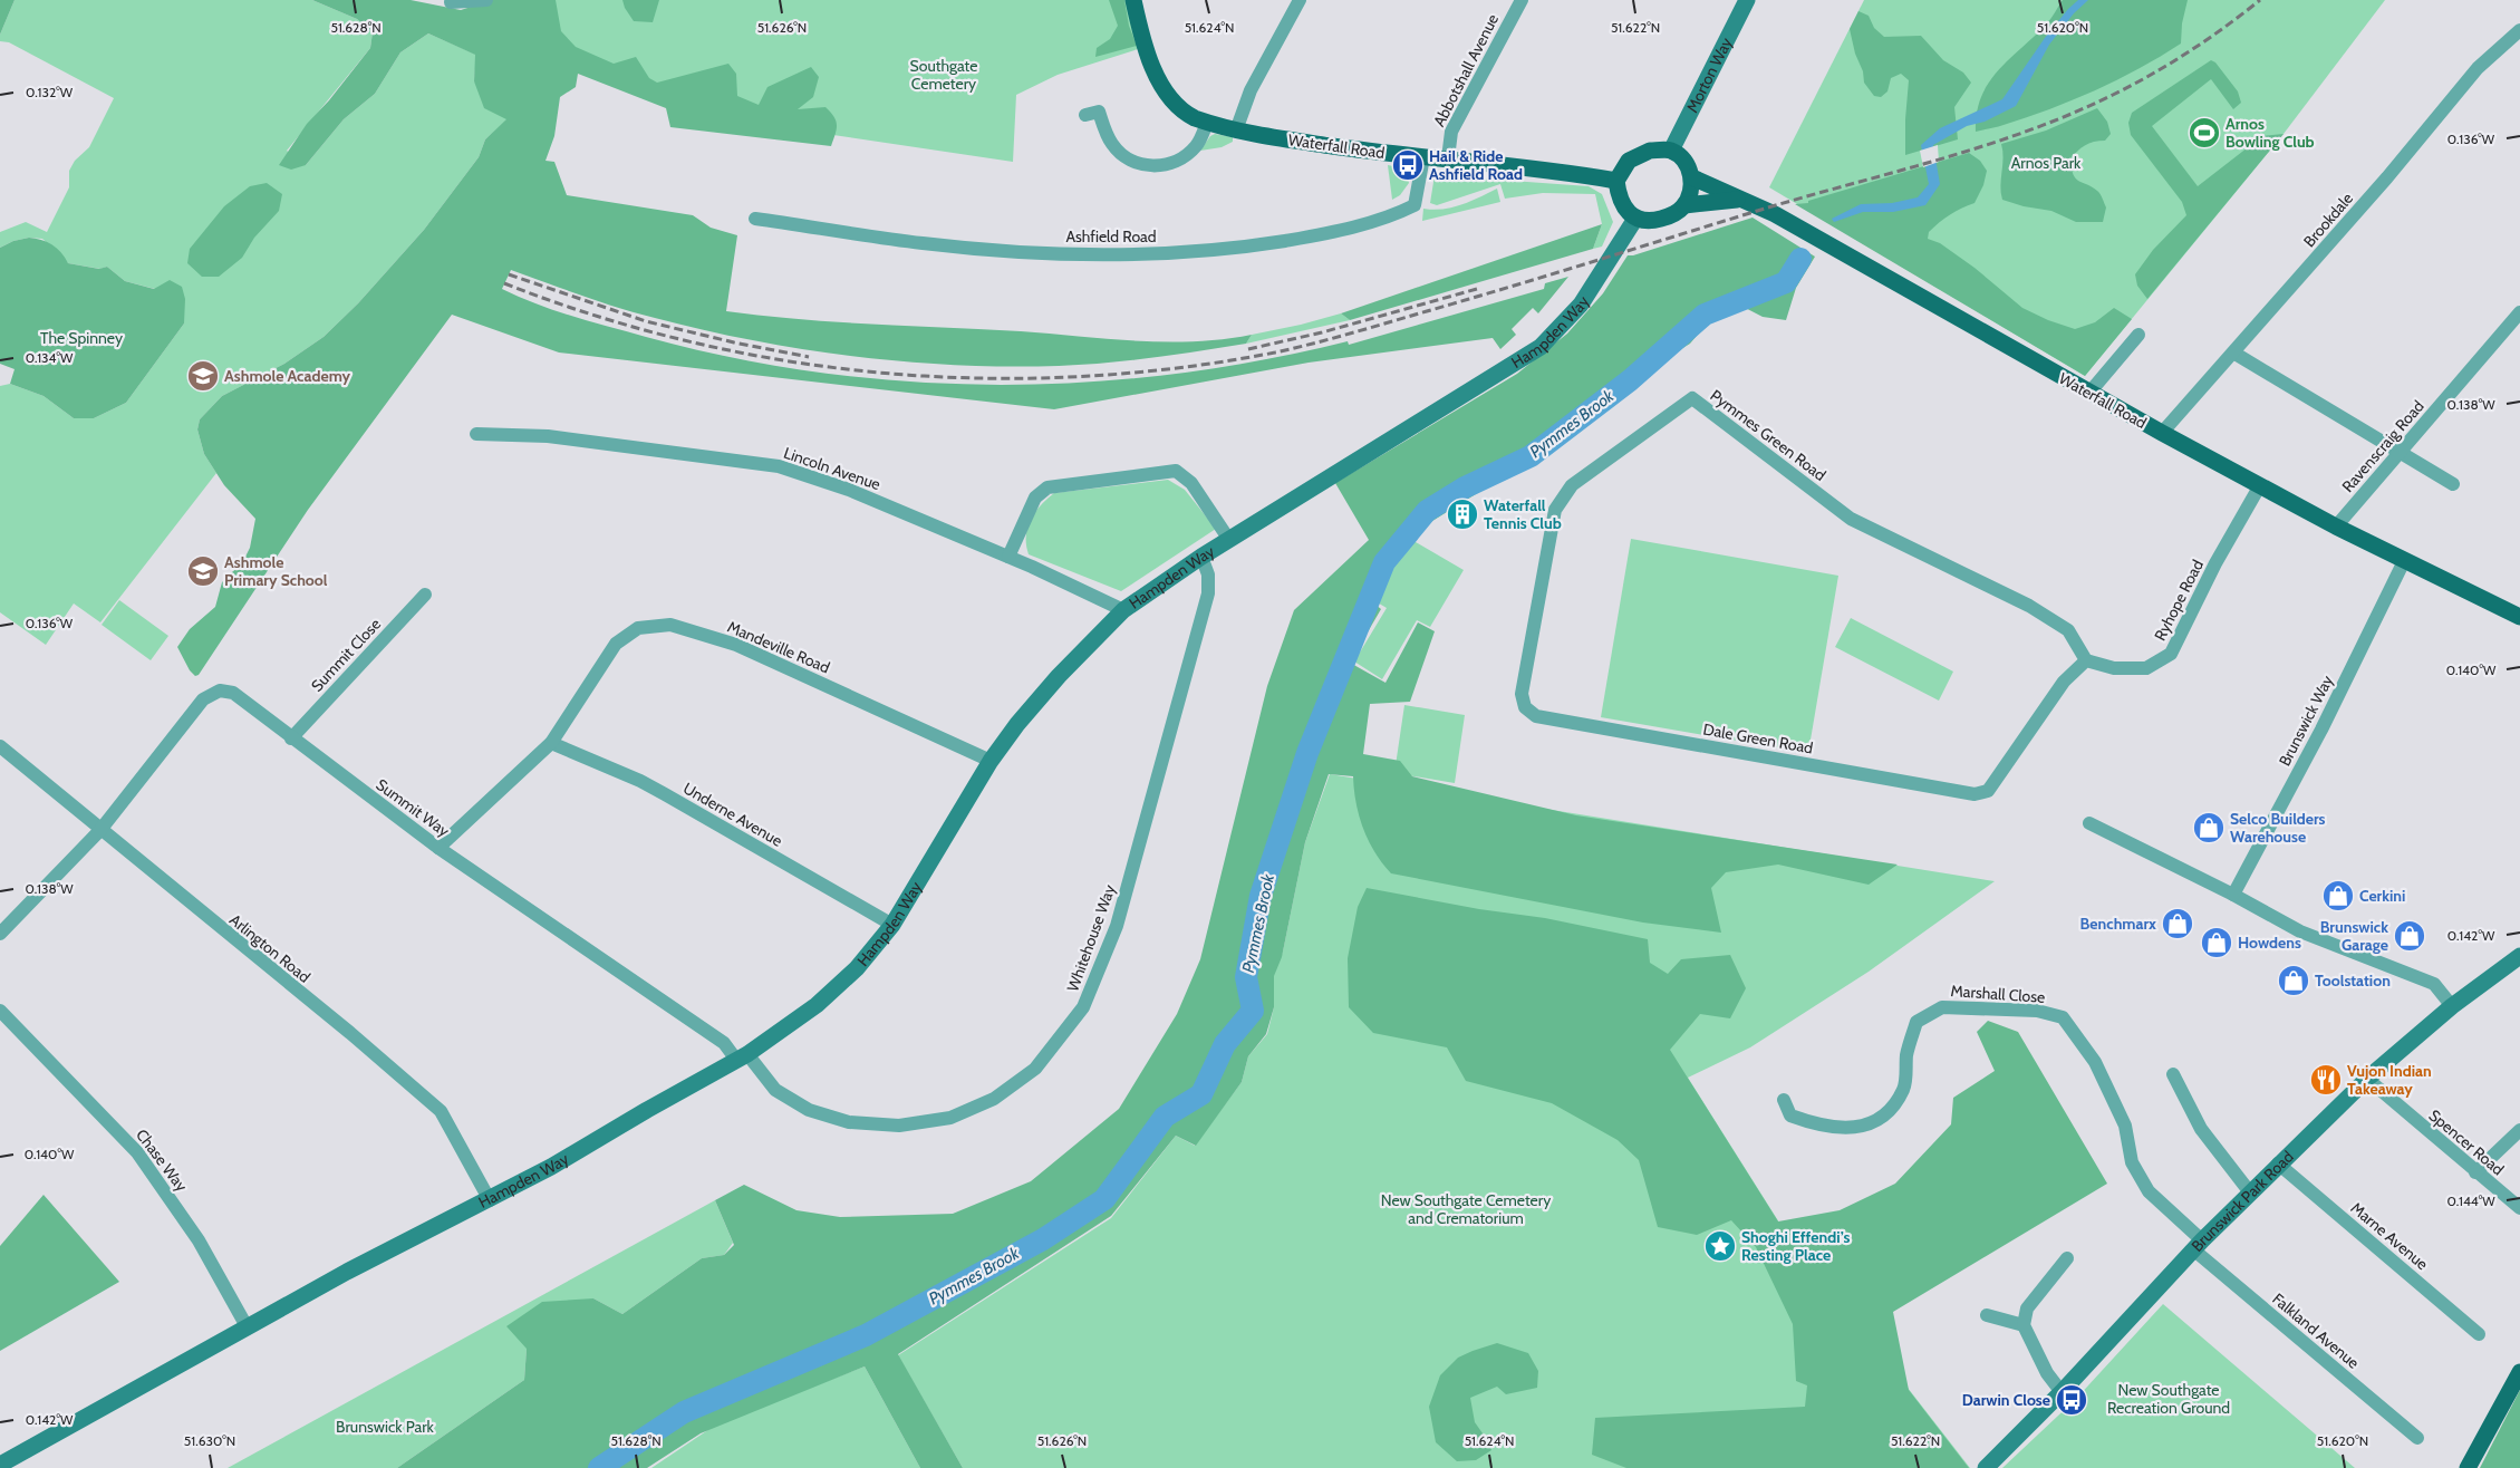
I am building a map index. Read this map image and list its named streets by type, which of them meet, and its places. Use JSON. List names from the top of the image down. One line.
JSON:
{"streets":{"main road":["Waterfall Road"],"street":["Abbotshall Avenue","Morton Way","Brookdale","Ashfield Road","Hampden Way","Pymmes Green Road","Ravenscraig Road","Lincoln Avenue","Ryhope Road","Mandeville Road","Summit Close","Brunswick Way","Dale Green Road","Summit Way","Underne Avenue","Whitehouse Way","Arlington Road","Marshall Close","Spencer Road","Chase Way","Brunswick Park Road","Marne Avenue","Falkland Avenue"]},"crossings":[["Abbotshall Avenue","Waterfall Road"],["Morton Way","Waterfall Road"],["Morton Way","Hampden Way"],["Waterfall Road","Brookdale"],["Waterfall Road","Ashfield Road"],["Waterfall Road","Hampden Way"],["Waterfall Road","Ravenscraig Road"],["Waterfall Road","Ryhope Road"],["Waterfall Road","Brunswick Way"],["Hampden Way","Lincoln Avenue"],["Hampden Way","Mandeville Road"],["Hampden Way","Summit Way"],["Hampden Way","Underne Avenue"],["Hampden Way","Whitehouse Way"],["Hampden Way","Arlington Road"],["Hampden Way","Chase Way"],["Pymmes Green Road","Ryhope Road"],["Pymmes Green Road","Dale Green Road"],["Ryhope Road","Dale Green Road"],["Mandeville Road","Summit Way"],["Mandeville Road","Underne Avenue"],["Summit Close","Summit Way"],["Summit Way","Whitehouse Way"],["Summit Way","Arlington Road"],["Marshall Close","Brunswick Park Road"],["Marshall Close","Falkland Avenue"],["Spencer Road","Brunswick Park Road"],["Brunswick Park Road","Marne Avenue"],["Brunswick Park Road","Falkland Avenue"]],"water":["Pymmes Brook"],"parks":["Southgate Cemetery","Arnos Park","The Spinney","New Southgate Cemetery and Crematorium","New Southgate Recreation Ground","Brunswick Park"],"places":{"sports":["Arnos Bowling Club"],"bus stop":["Hail & Ride Ashfield Road","Darwin Close"],"school or university":["Ashmole Academy","Ashmole Primary School"],"building":["Waterfall Tennis Club"],"shop":["Selco Builders Warehouse","Cerkini","Benchmarx","Brunswick Garage","Howdens","Toolstation"],"restaurant":["Vujon Indian Takeaway"],"place":["Shoghi Effendi’s Resting Place"]},"coordinates":["51.628°N","51.626°N","51.624°N","51.622°N","51.620°N","0.132°W","0.136°W","0.134°W","0.138°W","0.140°W","0.142°W","0.144°W","51.630°N"]}
